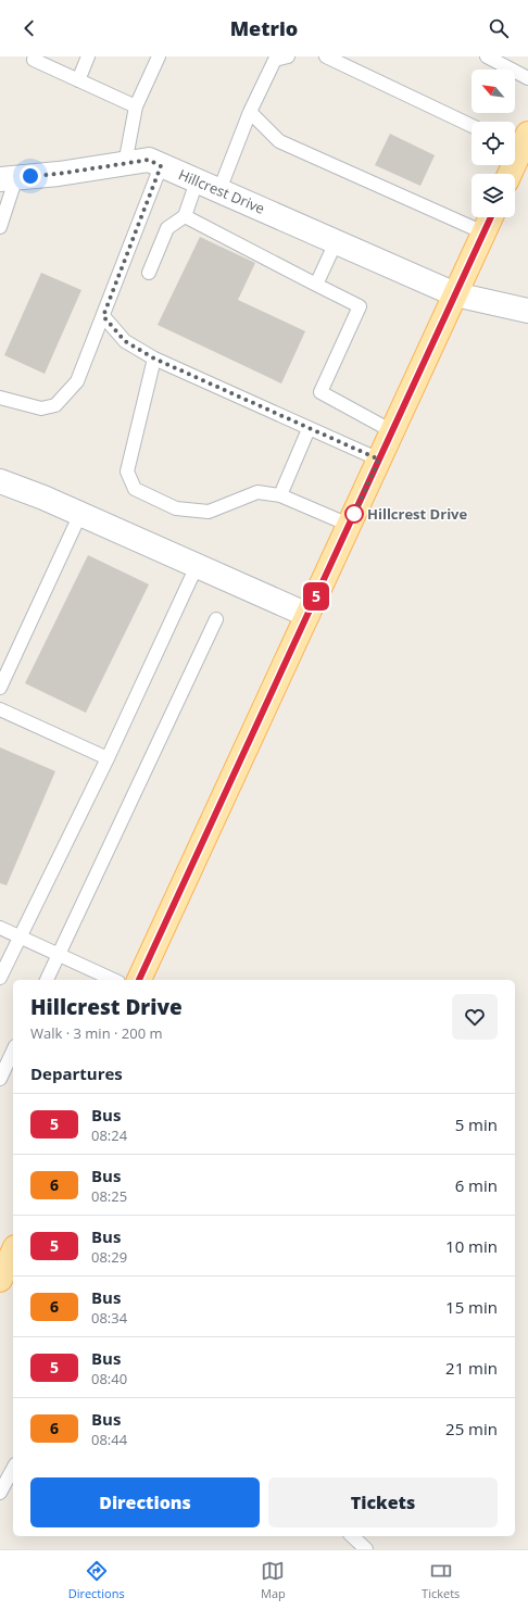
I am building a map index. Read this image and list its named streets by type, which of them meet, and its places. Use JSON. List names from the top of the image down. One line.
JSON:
{"streets":{"street":["Hillcrest Drive"]},"places":["Hillcrest Drive"],"lines":["bus line 5"],"north":"top left","page":{"header":"Metrio","on_map":"5","heading":[["Hillcrest Drive","Walk · 3 min · 200 m"],"Departures"],"list":[{"mark":"5","name":"Bus","note":"08:24","value":"5 min"},{"mark":"6","name":"Bus","note":"08:25","value":"6 min"},{"mark":"5","name":"Bus","note":"08:29","value":"10 min"},{"mark":"6","name":"Bus","note":"08:34","value":"15 min"},{"mark":"5","name":"Bus","note":"08:40","value":"21 min"},{"mark":"6","name":"Bus","note":"08:44","value":"25 min"}],"buttons":["Directions","Tickets"],"tabs":["Directions","Map","Tickets"]}}
